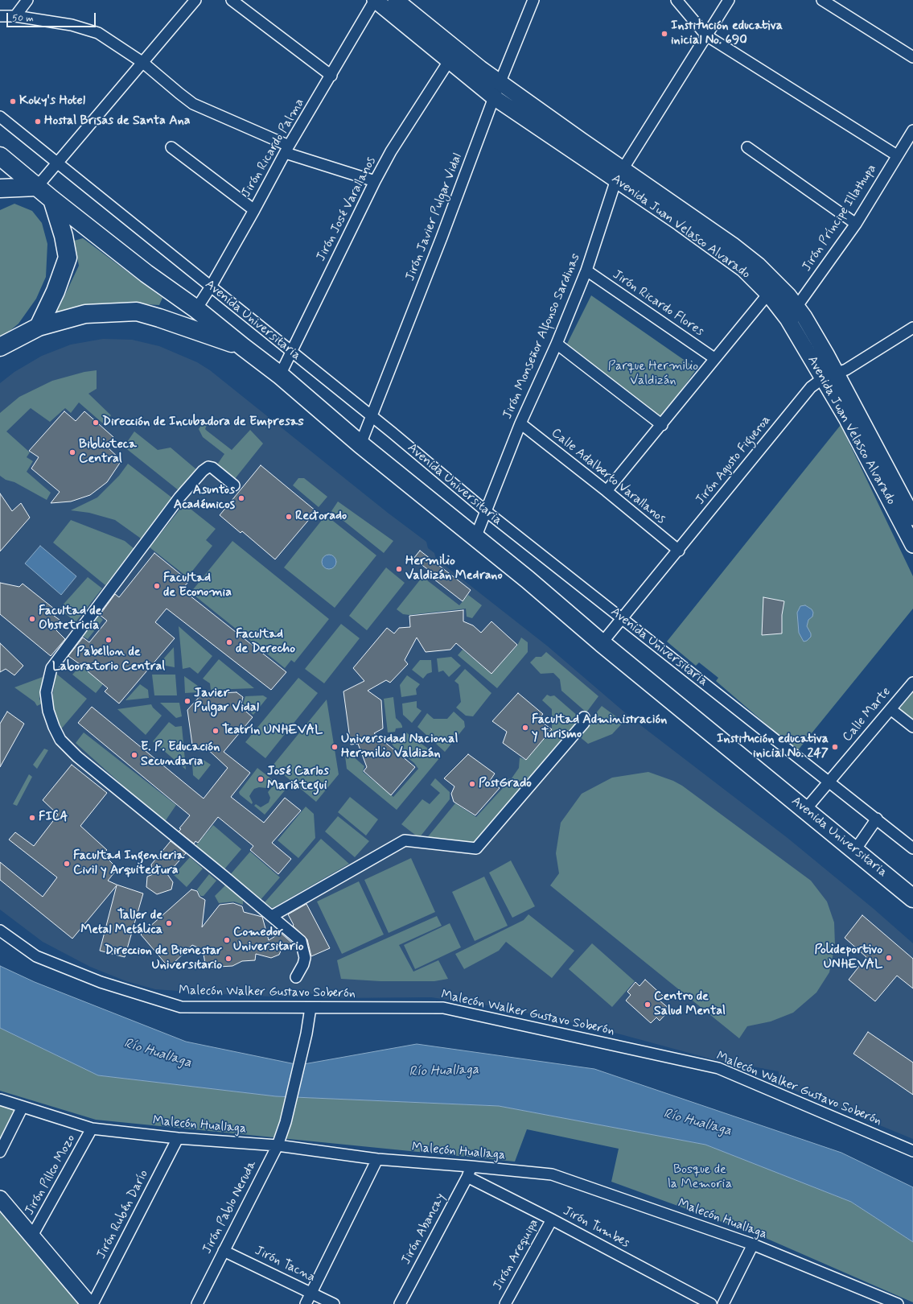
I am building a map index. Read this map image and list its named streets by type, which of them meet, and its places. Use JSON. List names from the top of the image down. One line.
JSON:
{"streets":{"highway":["Avenida Universitaria"],"street":["Jirón Ricardo Palma","Jirón José Varallanos","Jirón Javier Pulgar Vidal","Jirón Príncipe Illathupa","Avenida Juan Velasco Alvarado","Jirón Ricardo Flores","Jirón Monseñor Alfonso Sardinas","Jirón Agusto Figueroa","Calle Adalberto Varallanos","Calle Marte","Malecón Walker Gustavo Soberón","Malecón Huallaga","Jirón Pillco Mozo","Jirón Pablo Neruda","Jirón Rubén Darío","Jirón Tumbes","Jirón Abancay","Jirón Arequipa","Jirón Tacna"]},"crossings":[["Jirón Ricardo Palma","Avenida Juan Velasco Alvarado"],["Jirón Ricardo Palma","Avenida Universitaria"],["Jirón José Varallanos","Avenida Juan Velasco Alvarado"],["Jirón José Varallanos","Avenida Universitaria"],["Jirón Javier Pulgar Vidal","Avenida Juan Velasco Alvarado"],["Jirón Javier Pulgar Vidal","Avenida Universitaria"],["Jirón Príncipe Illathupa","Avenida Juan Velasco Alvarado"],["Avenida Juan Velasco Alvarado","Jirón Monseñor Alfonso Sardinas"],["Avenida Juan Velasco Alvarado","Jirón Agusto Figueroa"],["Jirón Ricardo Flores","Jirón Monseñor Alfonso Sardinas"],["Avenida Universitaria","Jirón Monseñor Alfonso Sardinas"],["Avenida Universitaria","Jirón Agusto Figueroa"],["Avenida Universitaria","Calle Marte"],["Jirón Monseñor Alfonso Sardinas","Calle Adalberto Varallanos"],["Jirón Agusto Figueroa","Calle Adalberto Varallanos"],["Malecón Walker Gustavo Soberón","Jirón Pablo Neruda"],["Malecón Huallaga","Jirón Pillco Mozo"],["Malecón Huallaga","Jirón Pablo Neruda"],["Malecón Huallaga","Jirón Rubén Darío"],["Malecón Huallaga","Jirón Abancay"],["Jirón Pablo Neruda","Jirón Tacna"],["Jirón Tumbes","Jirón Abancay"],["Jirón Tumbes","Jirón Arequipa"]],"water":["Río Huallaga"],"parks":["Parque Hermilio Valdizán","Bosque de la Memoria"],"places":["Institución educativa inicial No. 690","Koky's Hotel","Hostal Brisas de Santa Ana","Dirección de Incubadora de Empresas","Biblioteca Central","Asuntos Académicos","Rectorado","Hermilio Valdizán Medrano","Facultad de Economia","Facultad de Obstetricia","Pabellon de Laboratorio Central","Facultad de Derecho","Javier Pulgar Vidal","Facultad Administración y Turismo","Teatrín UNHEVAL","Universidad Nacional Hermilio Valdizán","Institución educativa inicial No. 247","E. P. Educación Secundaria","José Carlos Mariátegui","PostGrado","FICA","Facultad Ingenieria Civil y Arquitectura","Taller de Metal Metálica","Comedor Universitario","Polideportivo UNHEVAL","Direccion de Bienestar Universitario","Centro de Salud Mental"],"scale_bar":"50 m"}
